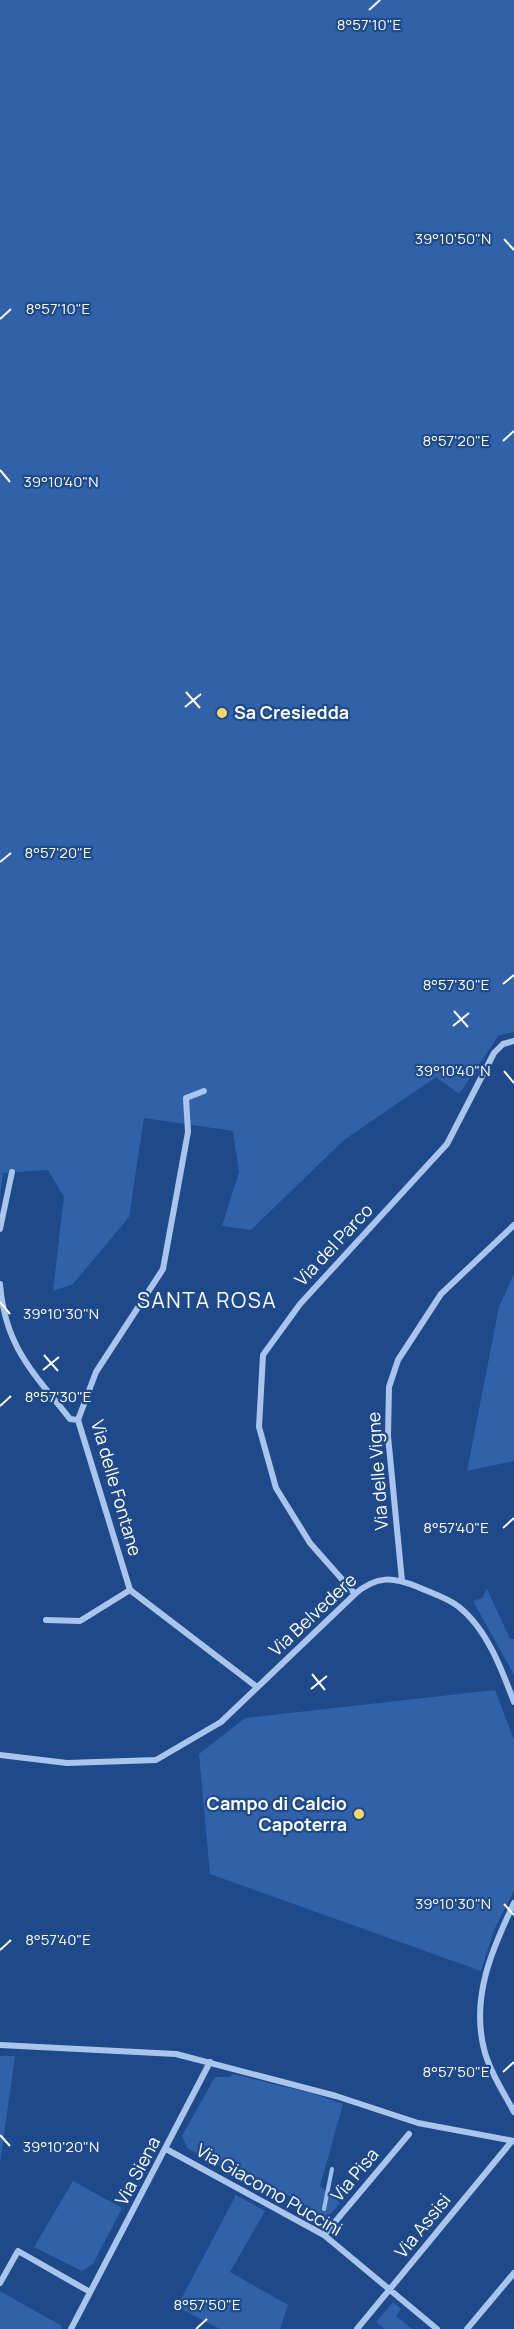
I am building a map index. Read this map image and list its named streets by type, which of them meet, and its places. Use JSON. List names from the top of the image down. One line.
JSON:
{"streets":{"street":["Via del Parco","Via delle Vigne","Via delle Fontane","Via Belvedere","Via Siena","Via Pisa","Via Giacomo Puccini","Via Assisi"]},"crossings":[["Via del Parco","Via Belvedere"],["Via delle Vigne","Via Belvedere"],["Via Siena","Via Giacomo Puccini"],["Via Pisa","Via Giacomo Puccini"],["Via Giacomo Puccini","Via Assisi"]],"districts":["SANTA ROSA"],"places":["Sa Cresiedda","Campo di Calcio Capoterra"],"coordinates":["8°57'10\"E","39°10'50\"N","8°57'20\"E","39°10'40\"N","8°57'30\"E","39°10'30\"N","8°57'40\"E","8°57'50\"E","39°10'20\"N"]}
